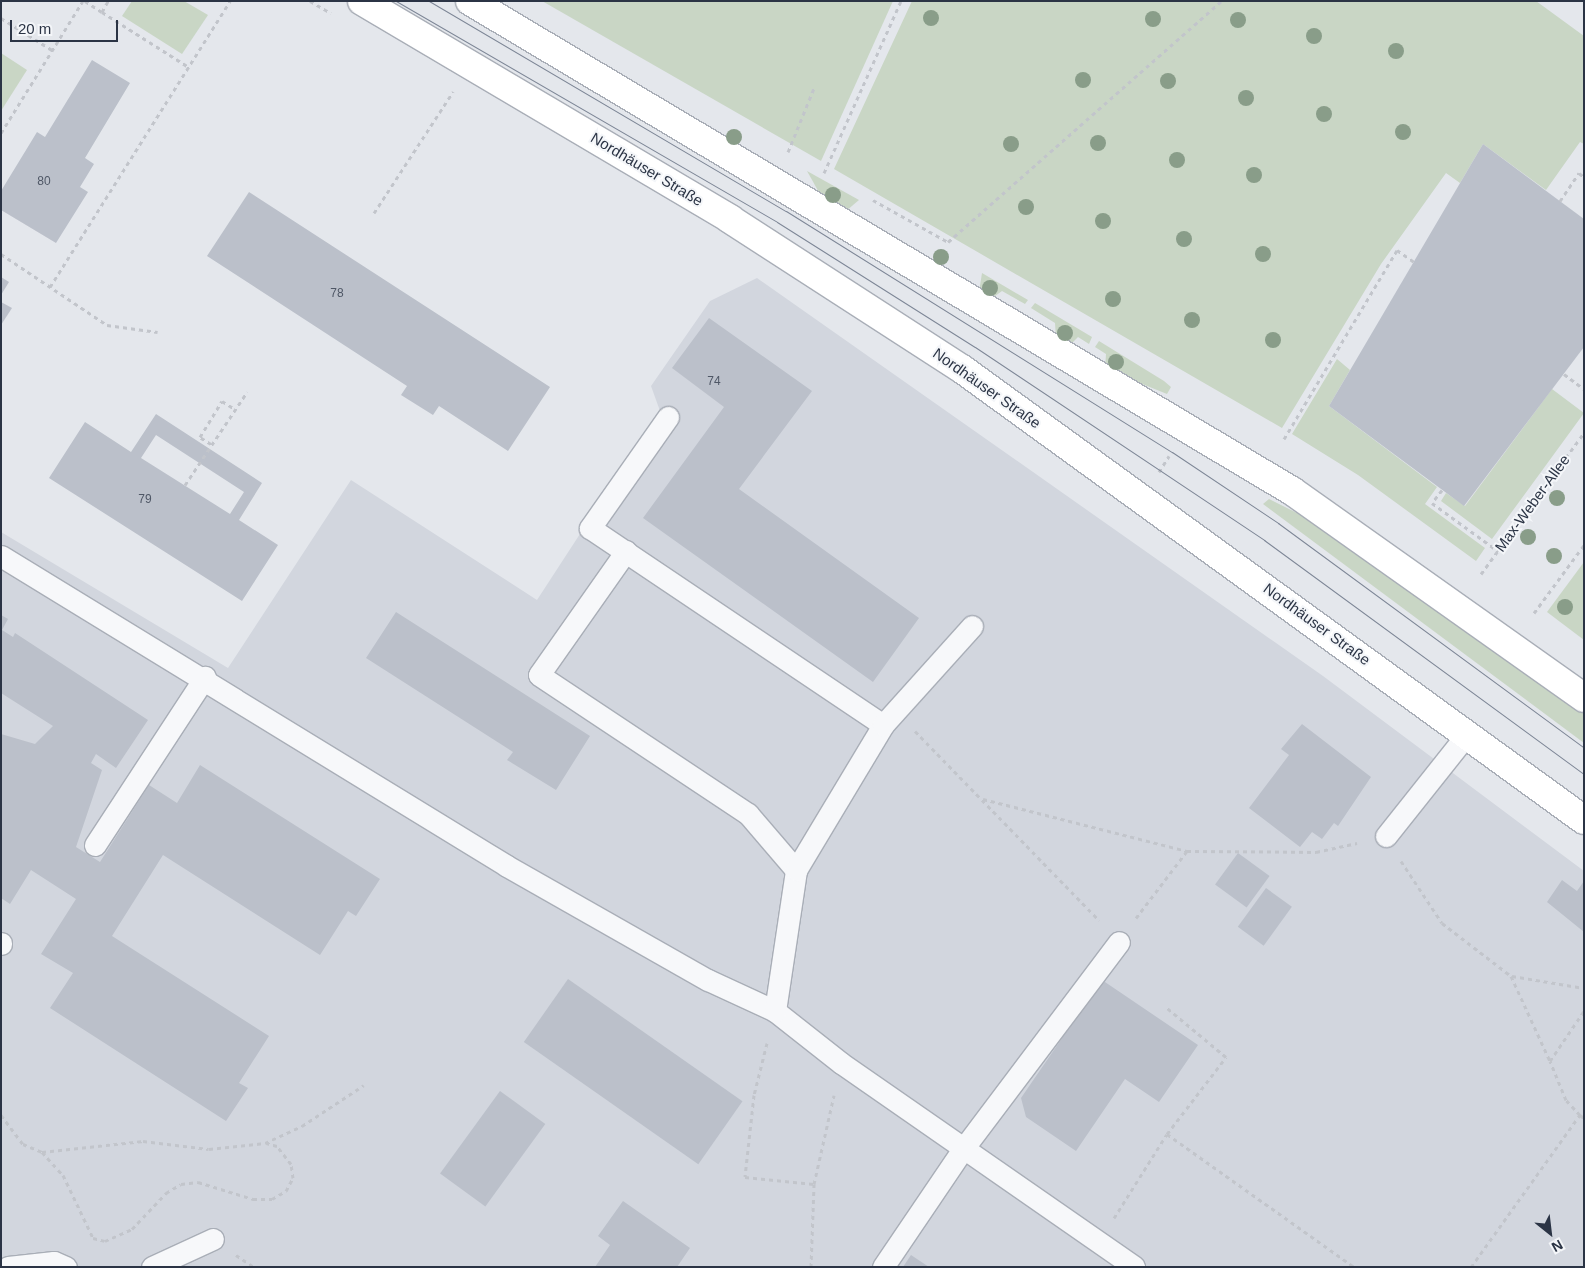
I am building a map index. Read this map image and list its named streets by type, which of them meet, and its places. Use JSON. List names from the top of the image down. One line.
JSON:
{"streets":{"main road":["Nordhäuser Straße"],"path":["Max-Weber-Allee"]},"house_numbers":["80","78","74","79"],"scale_bar":"20 m","north":"bottom right"}
